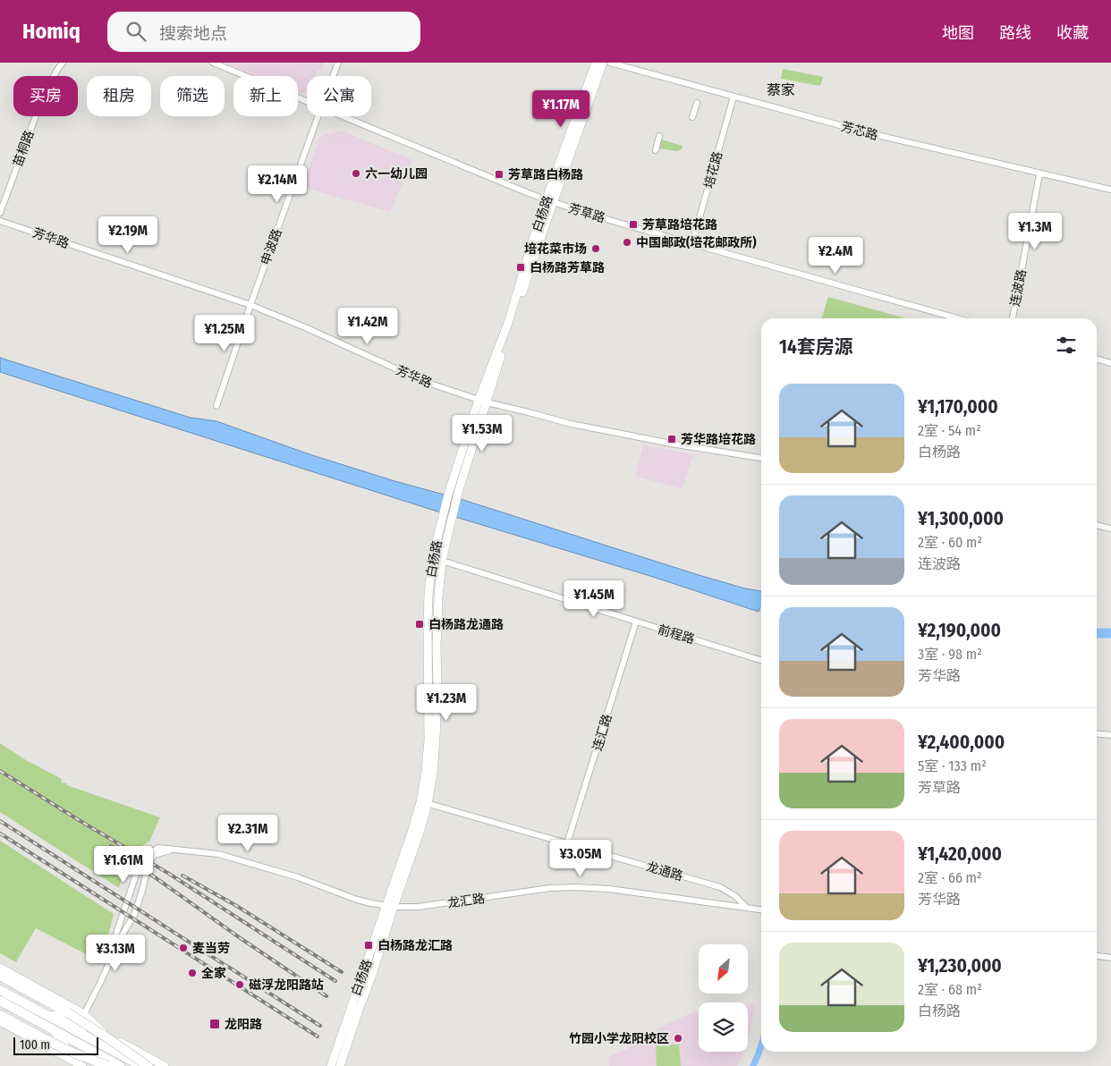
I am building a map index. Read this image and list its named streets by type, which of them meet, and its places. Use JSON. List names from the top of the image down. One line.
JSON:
{"streets":{"main road":["白杨路"],"street":["芳芯路","苗桐路","培花路","芳草路","芳华路","申波路","连波路","前程路","连汇路","龙通路","龙汇路"]},"crossings":[["芳芯路","培花路"],["芳芯路","连波路"],["培花路","芳草路"],["芳草路","白杨路"],["白杨路","芳华路"],["白杨路","前程路"],["白杨路","龙通路"],["白杨路","龙汇路"],["芳华路","申波路"],["前程路","连汇路"],["连汇路","龙通路"],["龙通路","龙汇路"]],"districts":["蔡家"],"places":{"other":["六一幼儿园","中国邮政(培花邮政所)","培花菜市场","麦当劳","全家","磁浮龙阳路站","竹园小学龙阳校区"],"transit":["芳草路白杨路","芳草路培花路","白杨路芳草路","芳华路培花路","白杨路龙通路","白杨路龙汇路","龙阳路"]},"scale_bar":"100 m","north":"bottom left","page":{"header":"Homiq","search":"搜索地点","nav":["地图","路线","收藏"],"chip":["买房","租房","筛选","新上","公寓"],"price":["¥1.17M","¥2.14M","¥1.3M","¥2.19M","¥2.4M","¥1.42M","¥1.25M","¥1.53M","¥1.45M","¥1.23M","¥2.31M","¥3.05M","¥1.61M","¥3.13M"],"heading":"14套房源","list":[{"name":"¥1,170,000","note":"2室 · 54 m² · 白杨路"},{"name":"¥1,300,000","note":"2室 · 60 m² · 连波路"},{"name":"¥2,190,000","note":"3室 · 98 m² · 芳华路"},{"name":"¥2,400,000","note":"5室 · 133 m² · 芳草路"},{"name":"¥1,420,000","note":"2室 · 66 m² · 芳华路"},{"name":"¥1,230,000","note":"2室 · 68 m² · 白杨路"}],"scale":"100 m"}}
